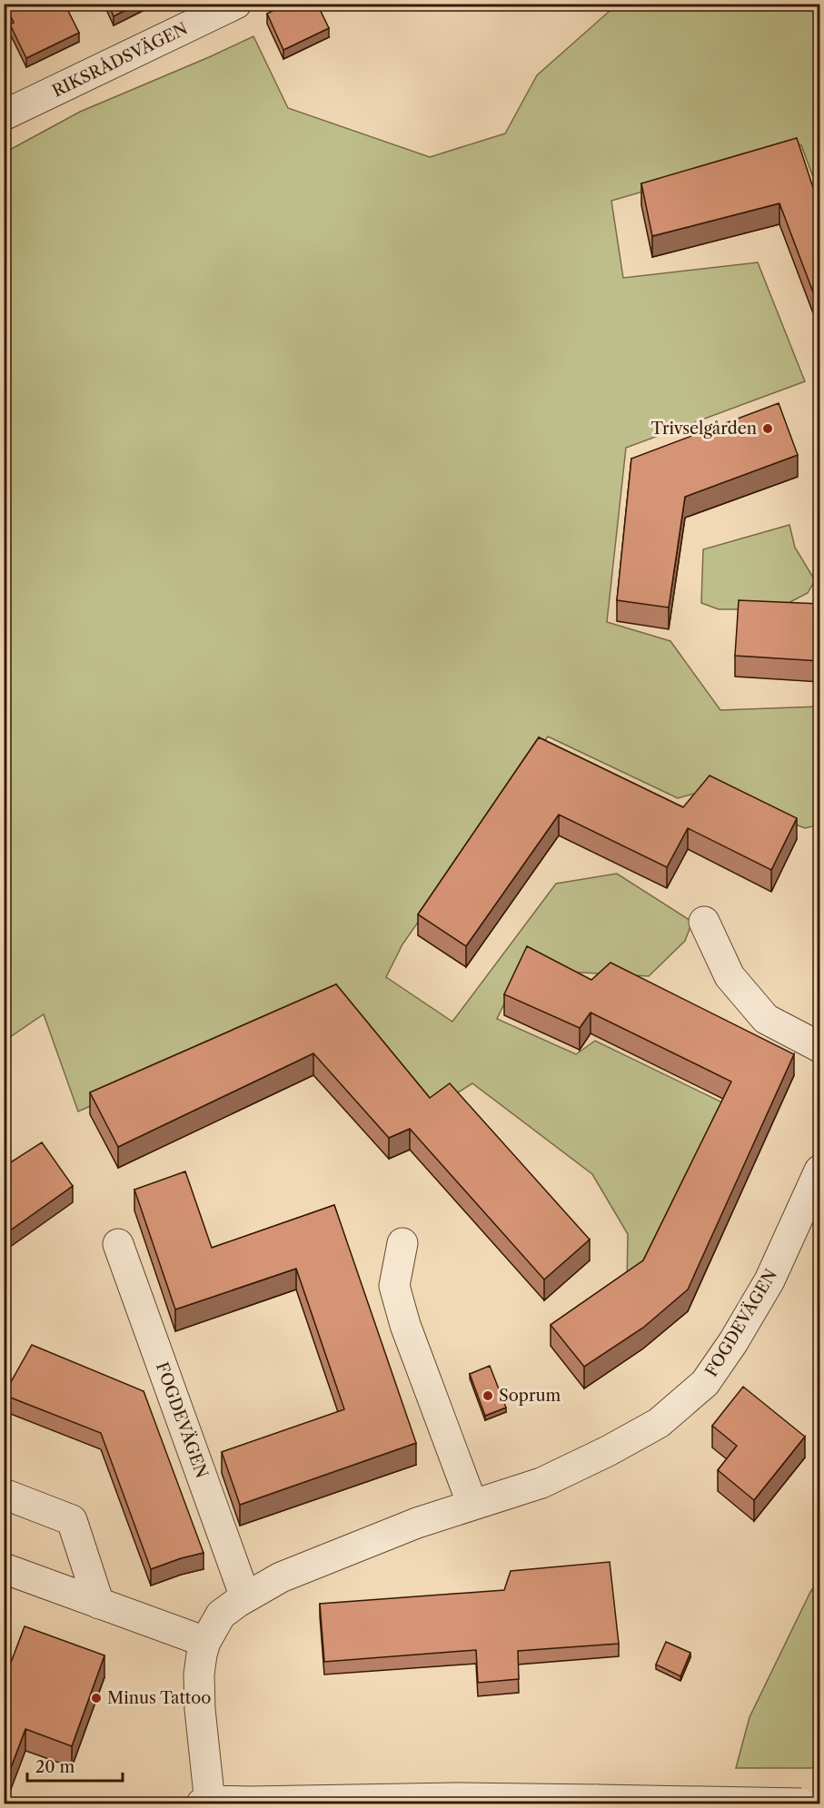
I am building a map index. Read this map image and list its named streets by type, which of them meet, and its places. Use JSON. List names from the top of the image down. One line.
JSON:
{"streets":{"street":["RIKSRÅDSVÄGEN","FOGDEVÄGEN"]},"places":["Trivselgården","Soprum","Minus Tattoo"],"scale_bar":"20 m"}
